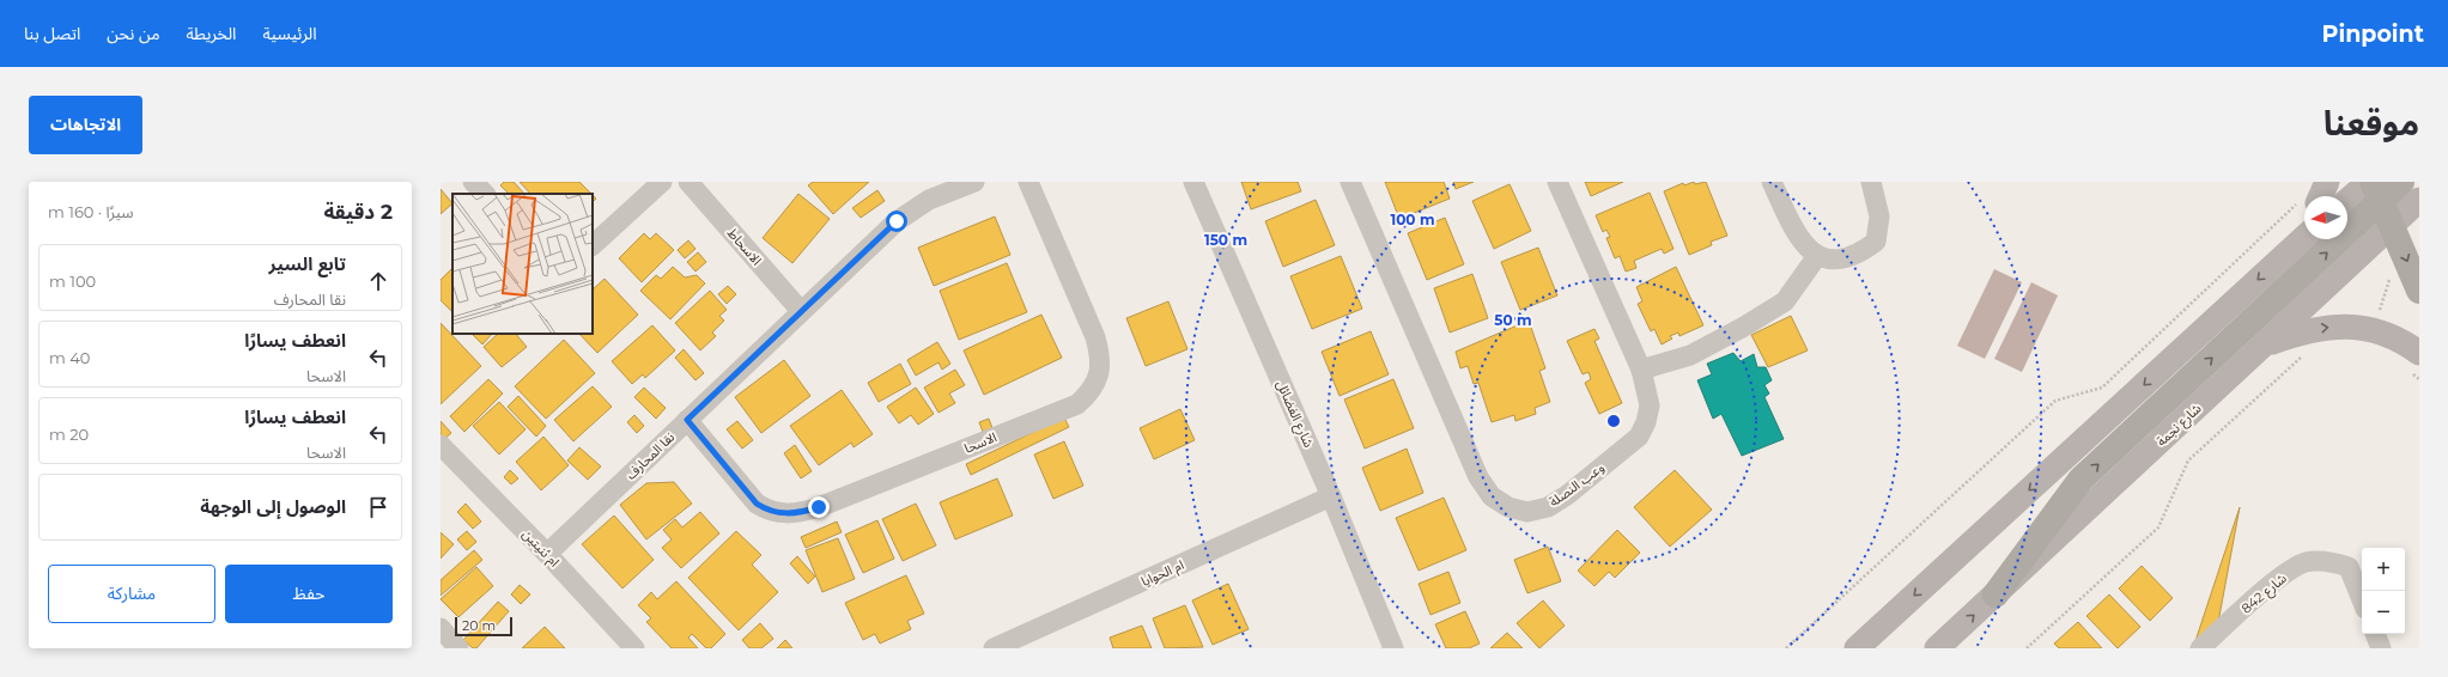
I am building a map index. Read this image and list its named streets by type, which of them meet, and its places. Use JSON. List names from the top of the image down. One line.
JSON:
{"streets":{"main road":["شارع نجمة"],"street":["الاسحاط","شارع الفضائل","الاسحا","نقا المحارف","وعب النصلة","ام ثنيتين","ام الحوايا","شارع 842"]},"crossings":[["الاسحاط","نقا المحارف"],["شارع الفضائل","ام الحوايا"],["الاسحا","نقا المحارف"],["نقا المحارف","ام ثنيتين"]],"scale_bar":"20 m","north":"left","page":{"header":"Pinpoint","nav":["الرئيسية","الخريطة","من نحن","اتصل بنا"],"title":"موقعنا","buttons":["الاتجاهات",["حفظ","مشاركة"]],"heading":["2 دقيقة","سيرًا · 160 m"],"list":[["تابع السير","نقا المحارف","100 m"],["انعطف يسارًا","الاسحا","40 m"],["انعطف يسارًا","الاسحا","20 m"],"الوصول إلى الوجهة"],"map_buttons":["+","−"],"scale":"20 m"},"rings":["100 m","150 m","50 m"]}
